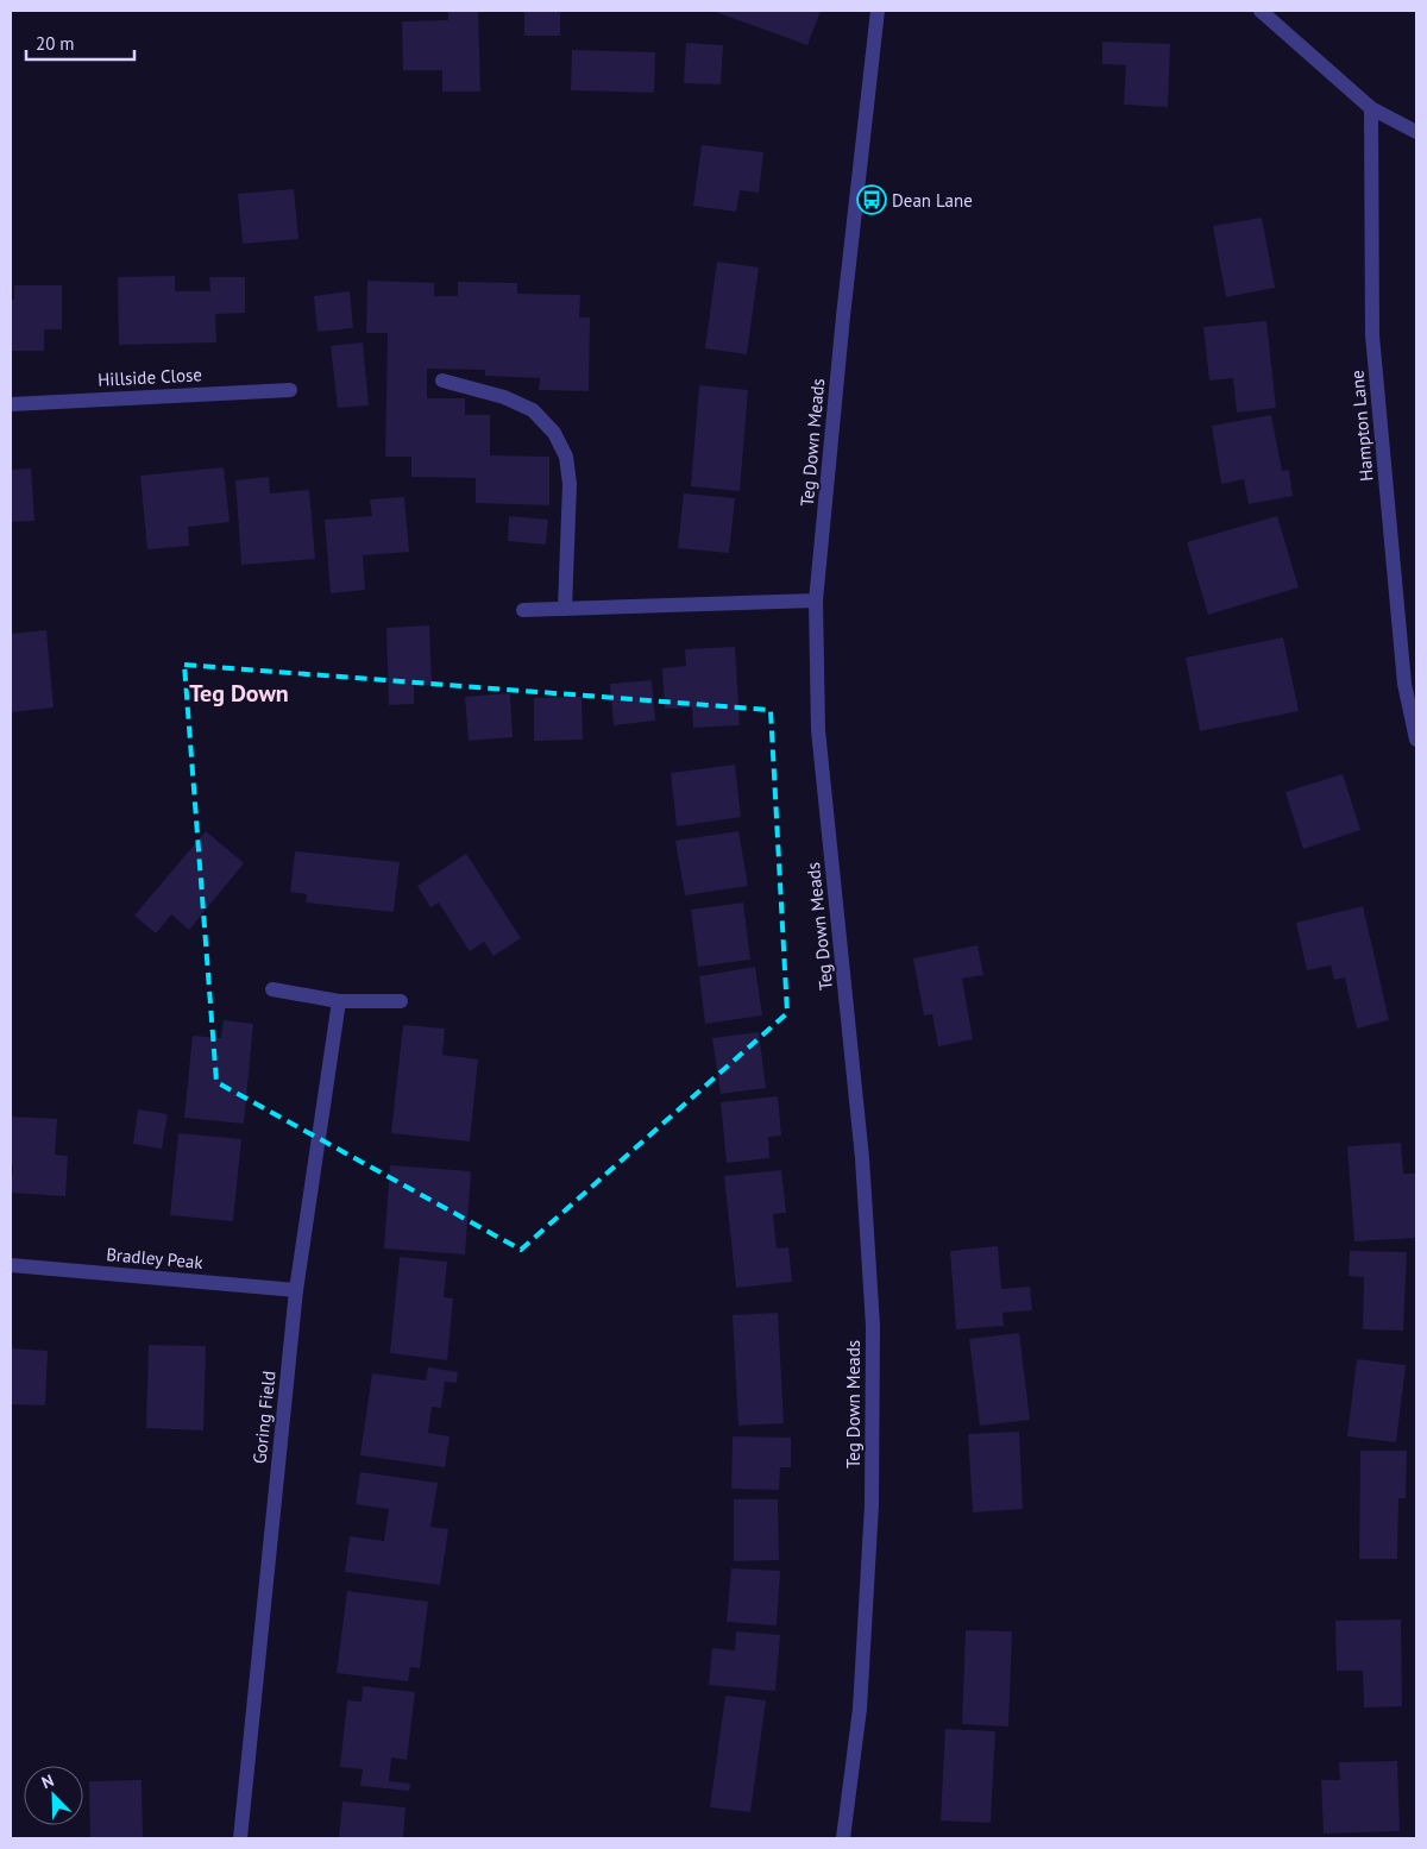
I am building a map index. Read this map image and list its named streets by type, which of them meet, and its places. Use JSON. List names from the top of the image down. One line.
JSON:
{"streets":{"street":["Hillside Close","Hampton Lane","Teg Down Meads","Bradley Peak","Goring Field"]},"crossings":[["Bradley Peak","Goring Field"]],"districts":["Teg Down"],"places":{"bus stop":["Dean Lane"]},"scale_bar":"20 m","north":"top left"}
